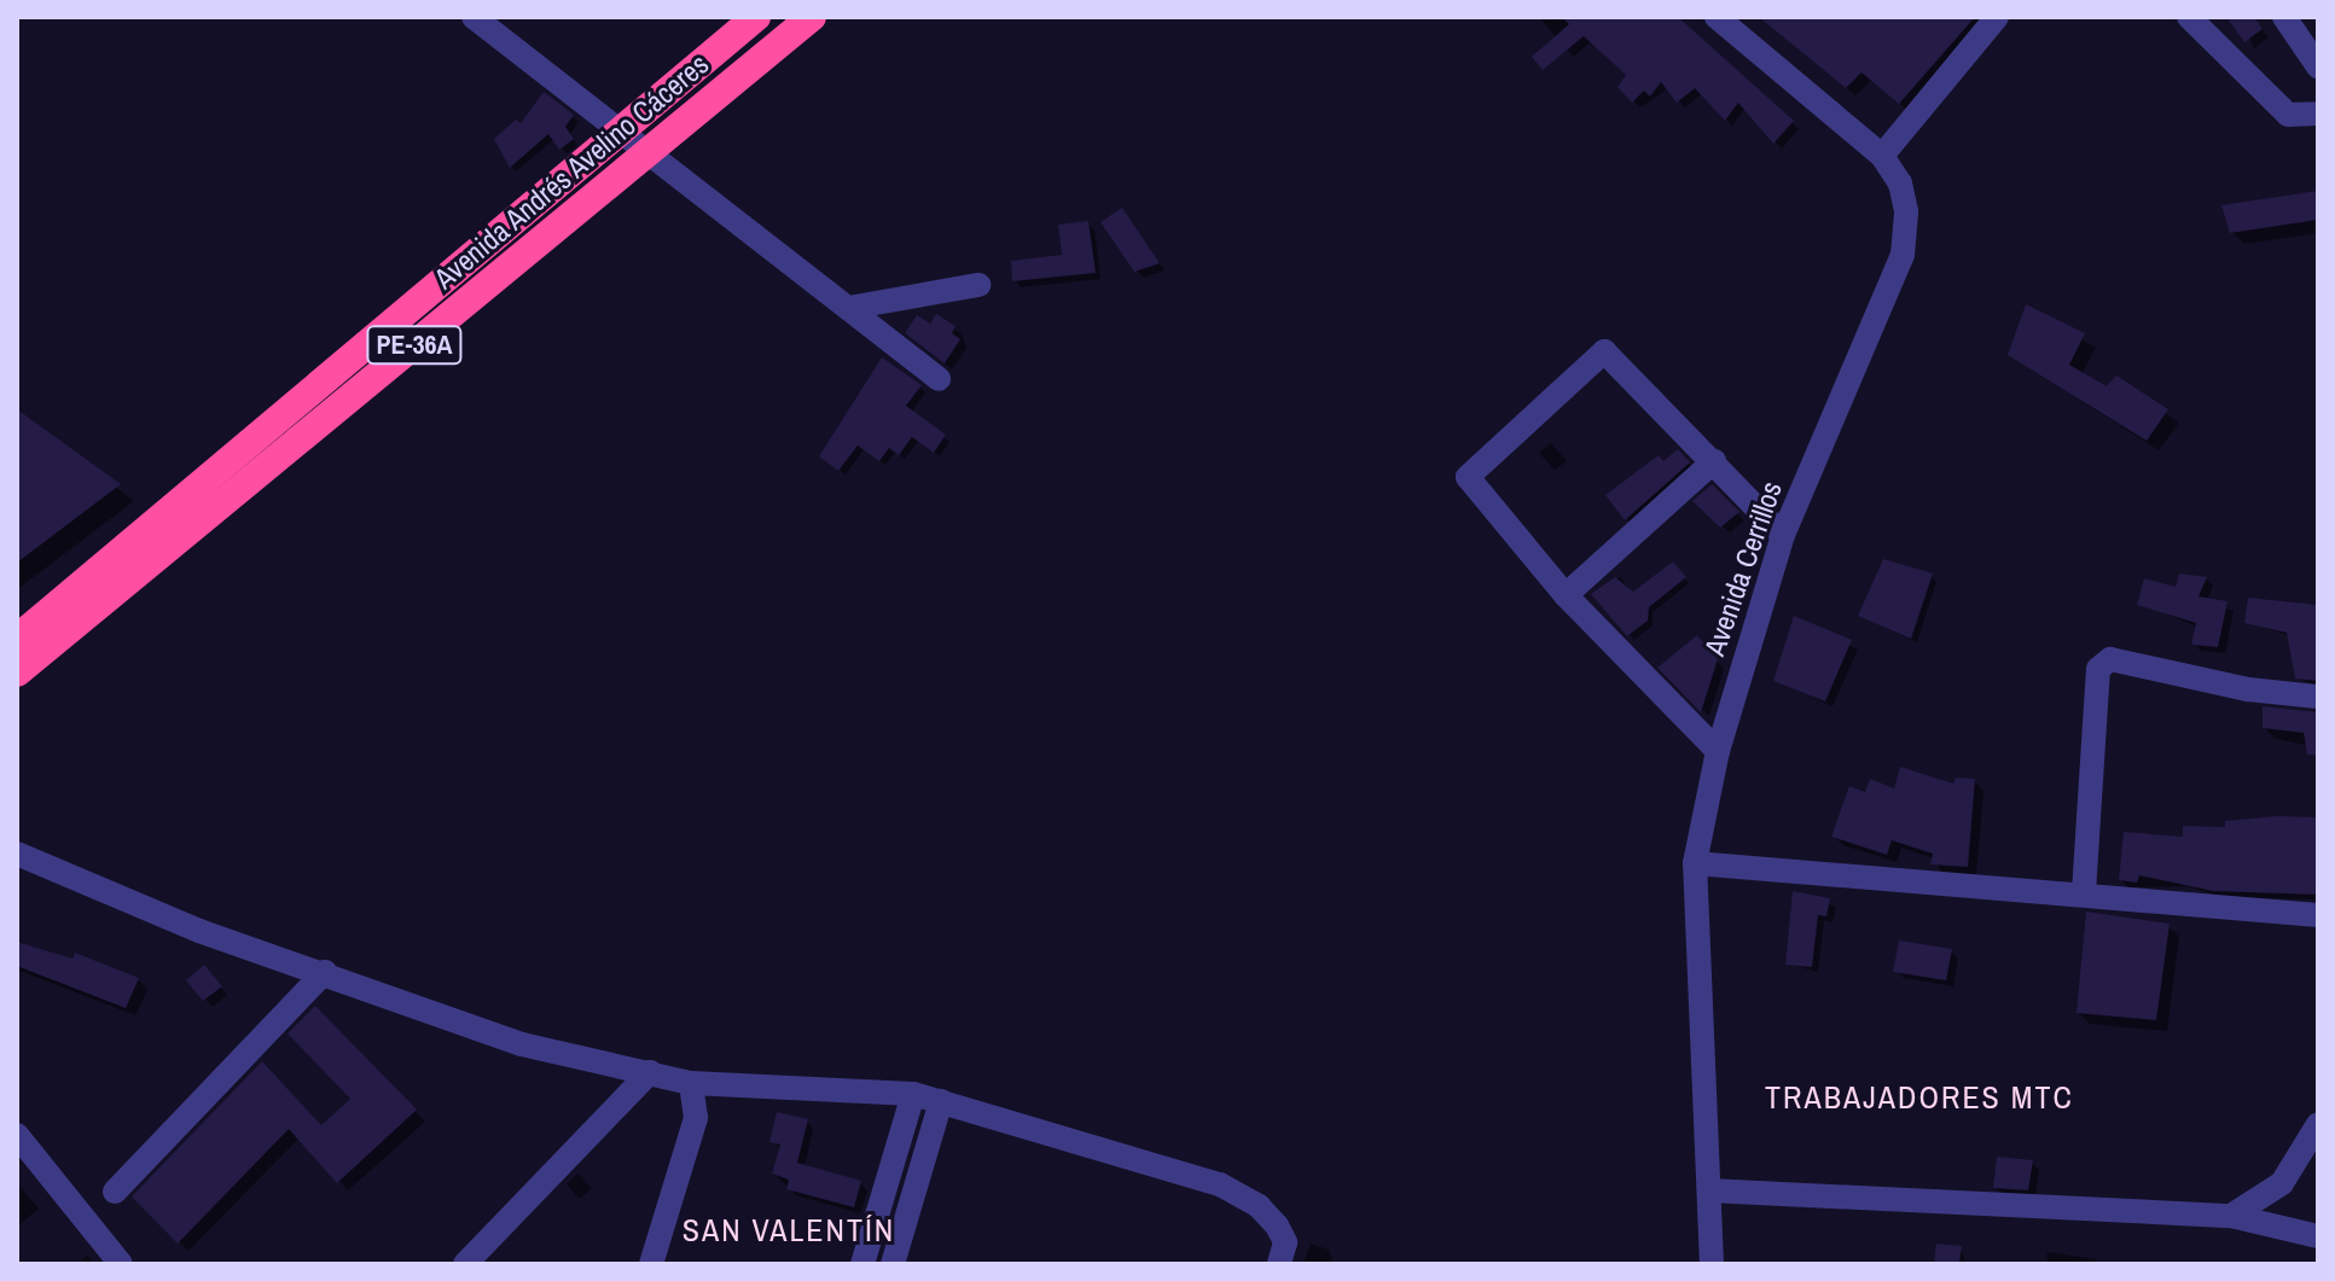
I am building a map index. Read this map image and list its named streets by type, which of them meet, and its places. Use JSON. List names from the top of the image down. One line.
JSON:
{"streets":{"highway":["Avenida Andrés Avelino Cáceres","PE-36A"],"street":["Avenida Cerrillos"]},"districts":["TRABAJADORES MTC","SAN VALENTÍN"]}
